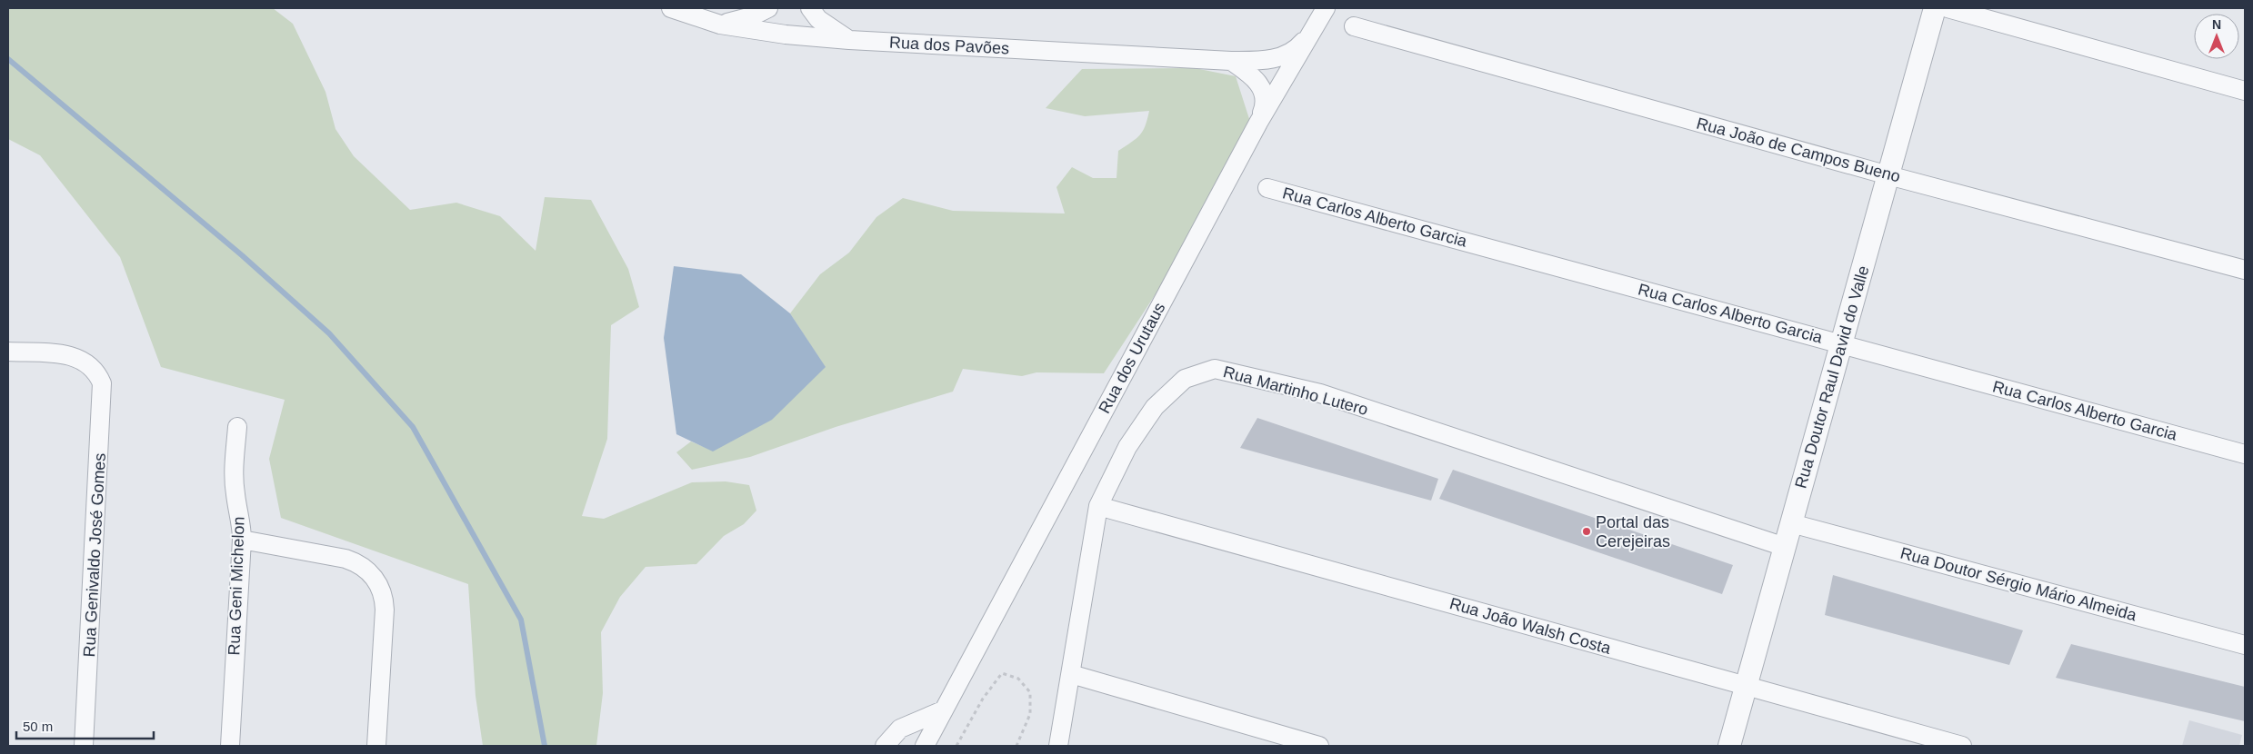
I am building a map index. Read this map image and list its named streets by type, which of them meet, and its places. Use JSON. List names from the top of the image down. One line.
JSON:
{"streets":{"street":["Rua dos Pavões","Rua João de Campos Bueno","Rua Carlos Alberto Garcia","Rua dos Urutaus","Rua Doutor Raul David do Valle","Rua Martinho Lutero","Rua Genivaldo José Gomes","Rua Doutor Sérgio Mário Almeida","Rua Geni Michelon","Rua João Walsh Costa"]},"crossings":[["Rua dos Pavões","Rua dos Urutaus"],["Rua João de Campos Bueno","Rua Doutor Raul David do Valle"],["Rua Carlos Alberto Garcia","Rua Doutor Raul David do Valle"],["Rua Doutor Raul David do Valle","Rua Martinho Lutero"],["Rua Doutor Raul David do Valle","Rua Doutor Sérgio Mário Almeida"],["Rua Doutor Raul David do Valle","Rua João Walsh Costa"],["Rua Martinho Lutero","Rua João Walsh Costa"]],"places":["Portal das Cerejeiras"],"scale_bar":"50 m","north":"top"}
